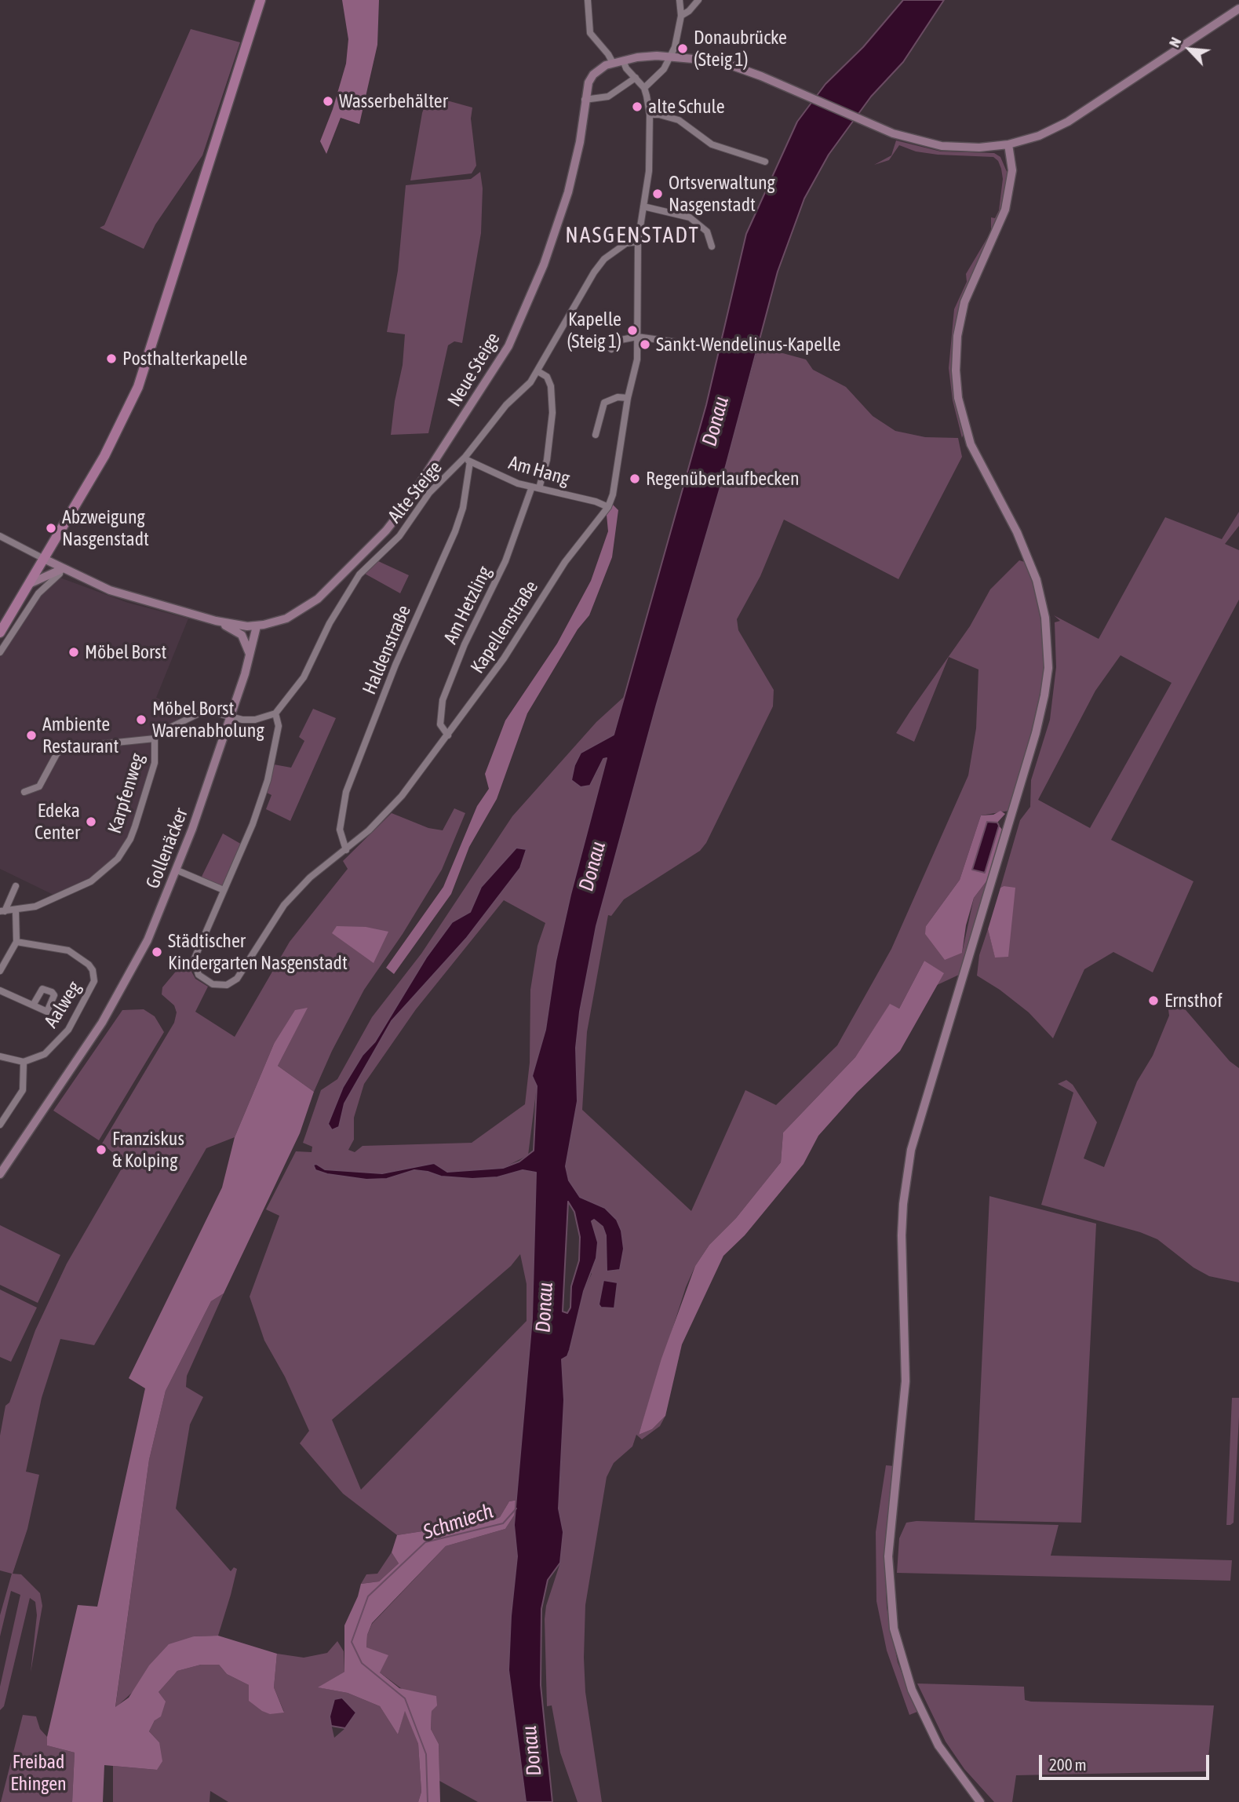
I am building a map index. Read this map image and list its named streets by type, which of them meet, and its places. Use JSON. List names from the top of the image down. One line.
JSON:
{"streets":{"street":["Neue Steige","Am Hang","Alte Steige","Am Hetzling","Kapellenstraße","Haldenstraße","Karpfenweg","Gollenäcker","Aalweg"]},"crossings":[["Neue Steige","Kapellenstraße"],["Neue Steige","Gollenäcker"],["Am Hang","Alte Steige"],["Am Hang","Am Hetzling"],["Am Hang","Kapellenstraße"],["Am Hang","Haldenstraße"],["Alte Steige","Am Hetzling"],["Alte Steige","Kapellenstraße"],["Alte Steige","Haldenstraße"],["Am Hetzling","Kapellenstraße"],["Kapellenstraße","Haldenstraße"],["Karpfenweg","Gollenäcker"]],"districts":["NASGENSTADT"],"water":["Donau","Schmiech"],"parks":["Freibad Ehingen"],"places":["Donaubrücke (Steig 1)","Wasserbehälter","alte Schule","Ortsverwaltung Nasgenstadt","Kapelle (Steig 1)","Sankt-Wendelinus-Kapelle","Posthalterkapelle","Regenüberlaufbecken","Abzweigung Nasgenstadt","Möbel Borst","Möbel Borst Warenabholung","Ambiente Restaurant","Edeka Center","Städtischer Kindergarten Nasgenstadt","Ernsthof","Franziskus & Kolping"],"scale_bar":"200 m","north":"top left"}
